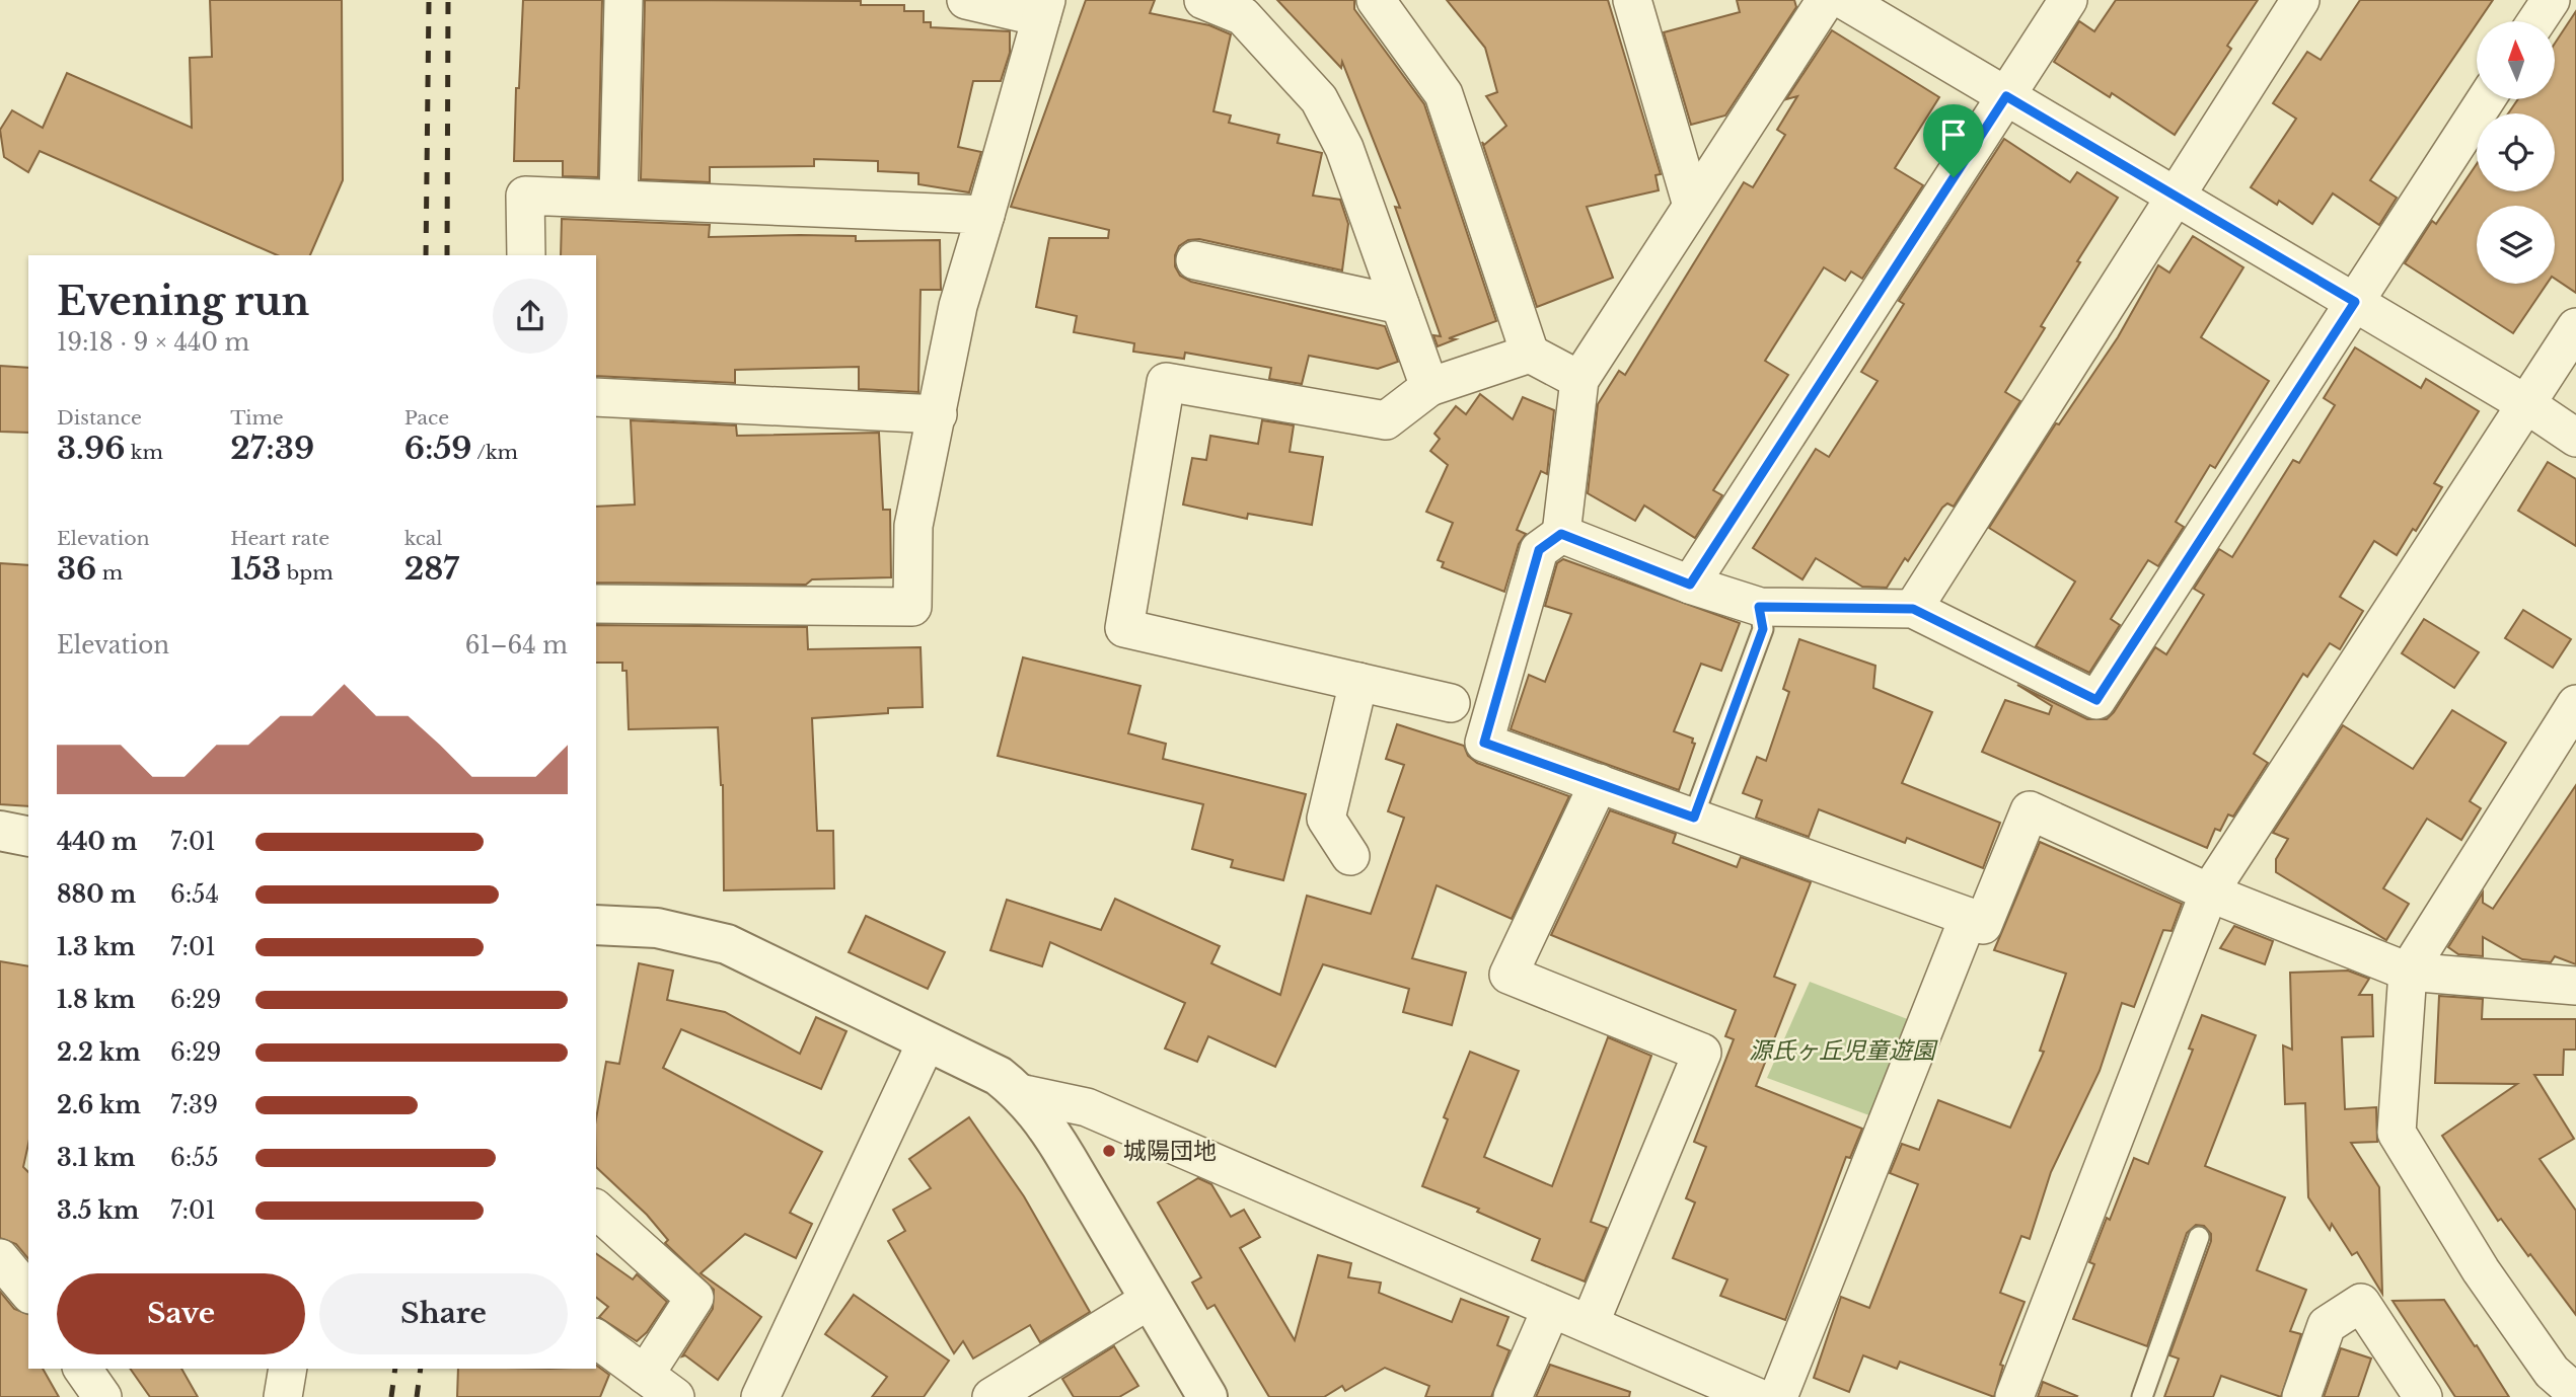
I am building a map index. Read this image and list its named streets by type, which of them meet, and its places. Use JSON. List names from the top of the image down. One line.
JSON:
{"parks":["源氏ヶ丘児童遊園"],"places":["城陽団地"],"north":"top","page":{"heading":["Evening run","19:18 · 9 × 440 m"],"stats":[["Distance","3.96 km"],["Time","27:39"],["Pace","6:59 /km"],["Elevation","36 m"],["Heart rate","153 bpm"],["kcal","287"]],"chart":["Elevation","61–64 m"],"list":[{"name":"440 m","note":"7:01"},{"name":"880 m","note":"6:54"},{"name":"1.3 km","note":"7:01"},{"name":"1.8 km","note":"6:29"},{"name":"2.2 km","note":"6:29"},{"name":"2.6 km","note":"7:39"},{"name":"3.1 km","note":"6:55"},{"name":"3.5 km","note":"7:01"}],"buttons":["Save","Share"]}}
